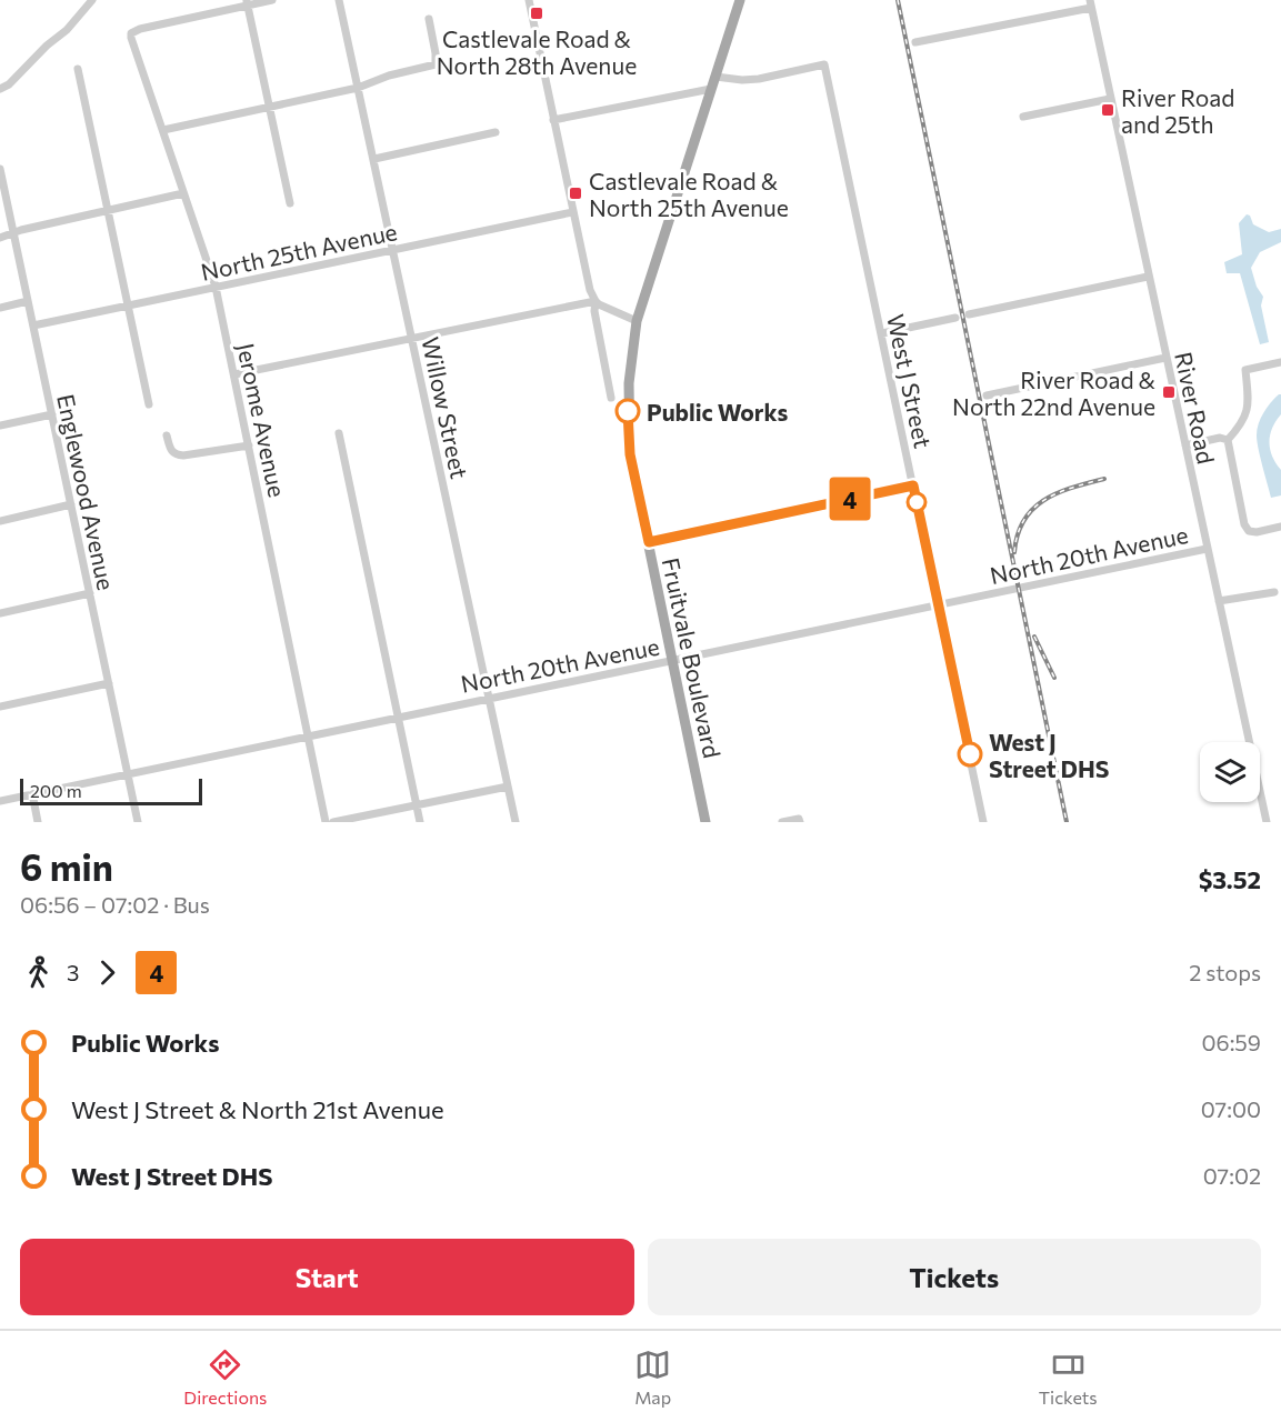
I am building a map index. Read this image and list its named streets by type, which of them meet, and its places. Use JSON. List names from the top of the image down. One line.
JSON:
{"streets":{"main road":["Fruitvale Boulevard"],"street":["North 25th Avenue","West J Street","Willow Street","River Road","Jerome Avenue","Englewood Avenue","North 20th Avenue"]},"crossings":[["North 25th Avenue","Willow Street"],["North 25th Avenue","Jerome Avenue"],["North 25th Avenue","Englewood Avenue"],["West J Street","North 20th Avenue"],["West J Street","Fruitvale Boulevard"],["Willow Street","North 20th Avenue"],["River Road","North 20th Avenue"],["Jerome Avenue","North 20th Avenue"],["Englewood Avenue","North 20th Avenue"],["North 20th Avenue","Fruitvale Boulevard"]],"places":{"transit":["Castlevale Road & North 28th Avenue","River Road and 25th","Castlevale Road & North 25th Avenue","River Road & North 22nd Avenue"],"other":["Public Works","West J Street DHS"]},"lines":["bus line 4"],"scale_bar":"200 m","page":{"on_map":"4","scale":"200 m","heading":["6 min","06:56 – 07:02 · Bus","$3.52"],"legs":["3","4","2 stops"],"list":[{"name":"Public Works","value":"06:59"},{"name":"West J Street & North 21st Avenue","value":"07:00"},{"name":"West J Street DHS","value":"07:02"}],"buttons":["Start","Tickets"],"tabs":["Directions","Map","Tickets"]}}
